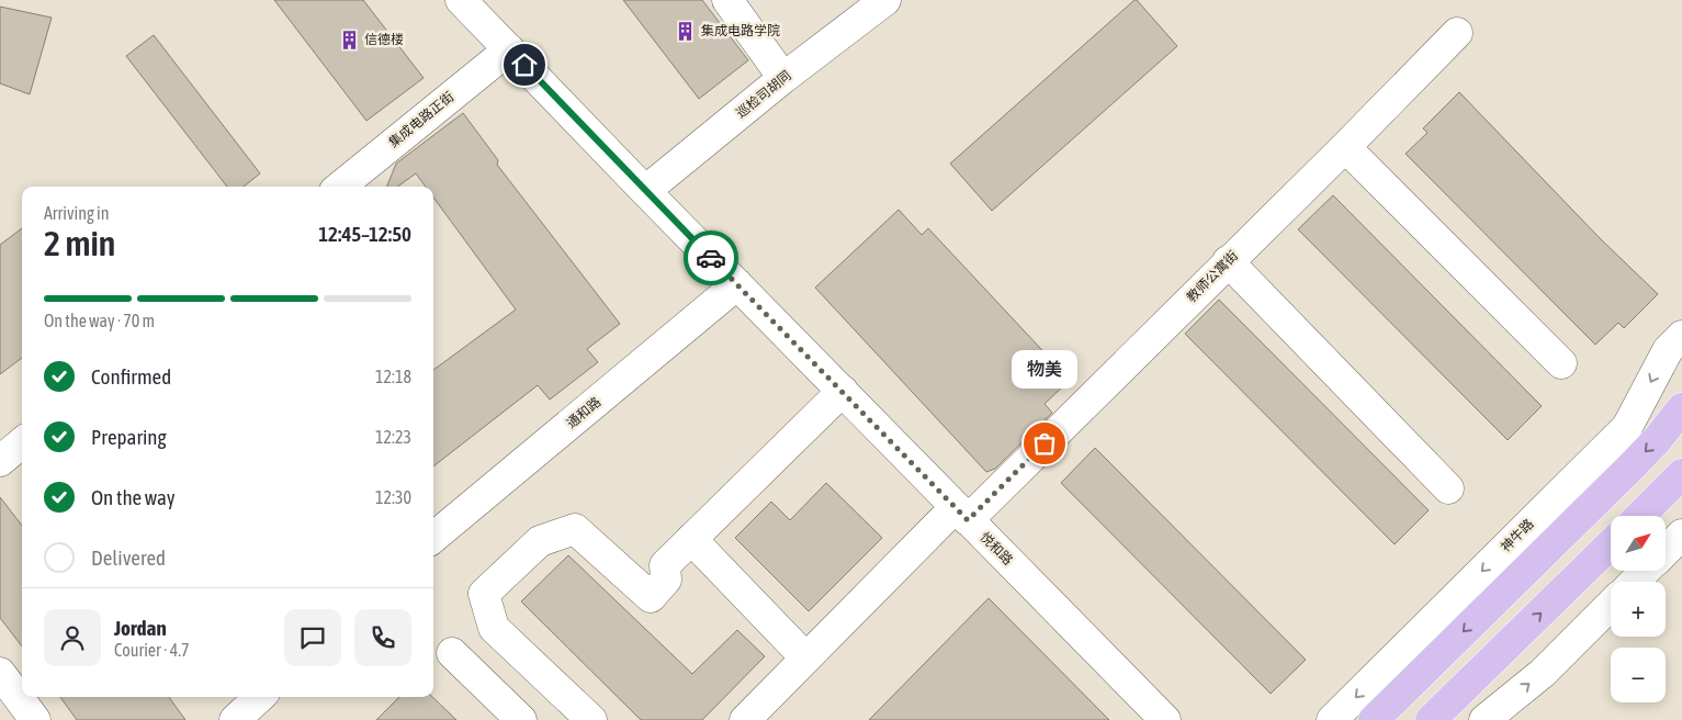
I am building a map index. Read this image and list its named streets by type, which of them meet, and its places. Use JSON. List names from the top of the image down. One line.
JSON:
{"streets":{"street":["巡检司胡同","集成电路正街","教师公寓街","通和路","神牛路","悦和路"]},"crossings":[["巡检司胡同","悦和路"],["集成电路正街","悦和路"],["教师公寓街","悦和路"],["通和路","悦和路"]],"places":{"building":["集成电路学院","信德楼"],"other":["物美"]},"north":"top right","page":{"heading":["2 min","Arriving in","12:45–12:50"],"panel":["Jordan","Courier · 4.7"],"bar":"On the way · 70 m","list":[["Confirmed","12:18"],["Preparing","12:23"],["On the way","12:30"],"Delivered"],"bubble":"物美","map_buttons":["+","−"]}}
